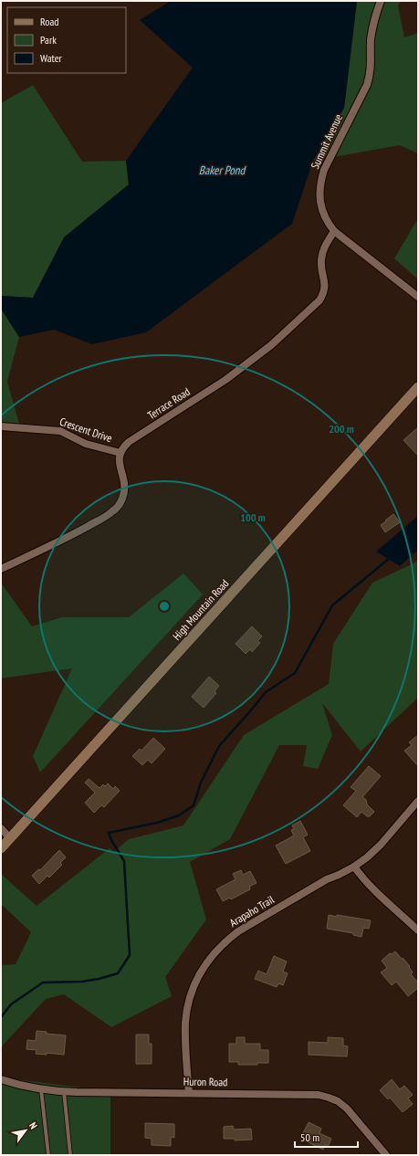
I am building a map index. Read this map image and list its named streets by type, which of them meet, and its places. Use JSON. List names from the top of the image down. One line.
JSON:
{"streets":{"main road":["High Mountain Road"],"street":["Summit Avenue","Terrace Road","Crescent Drive","Arapaho Trail","Huron Road"]},"crossings":[["Summit Avenue","Terrace Road"],["Terrace Road","Crescent Drive"],["Arapaho Trail","Huron Road"]],"water":["Baker Pond"],"legend":["Road","Park","Water"],"scale_bar":"50 m","north":"top right","rings":["200 m","100 m"]}
